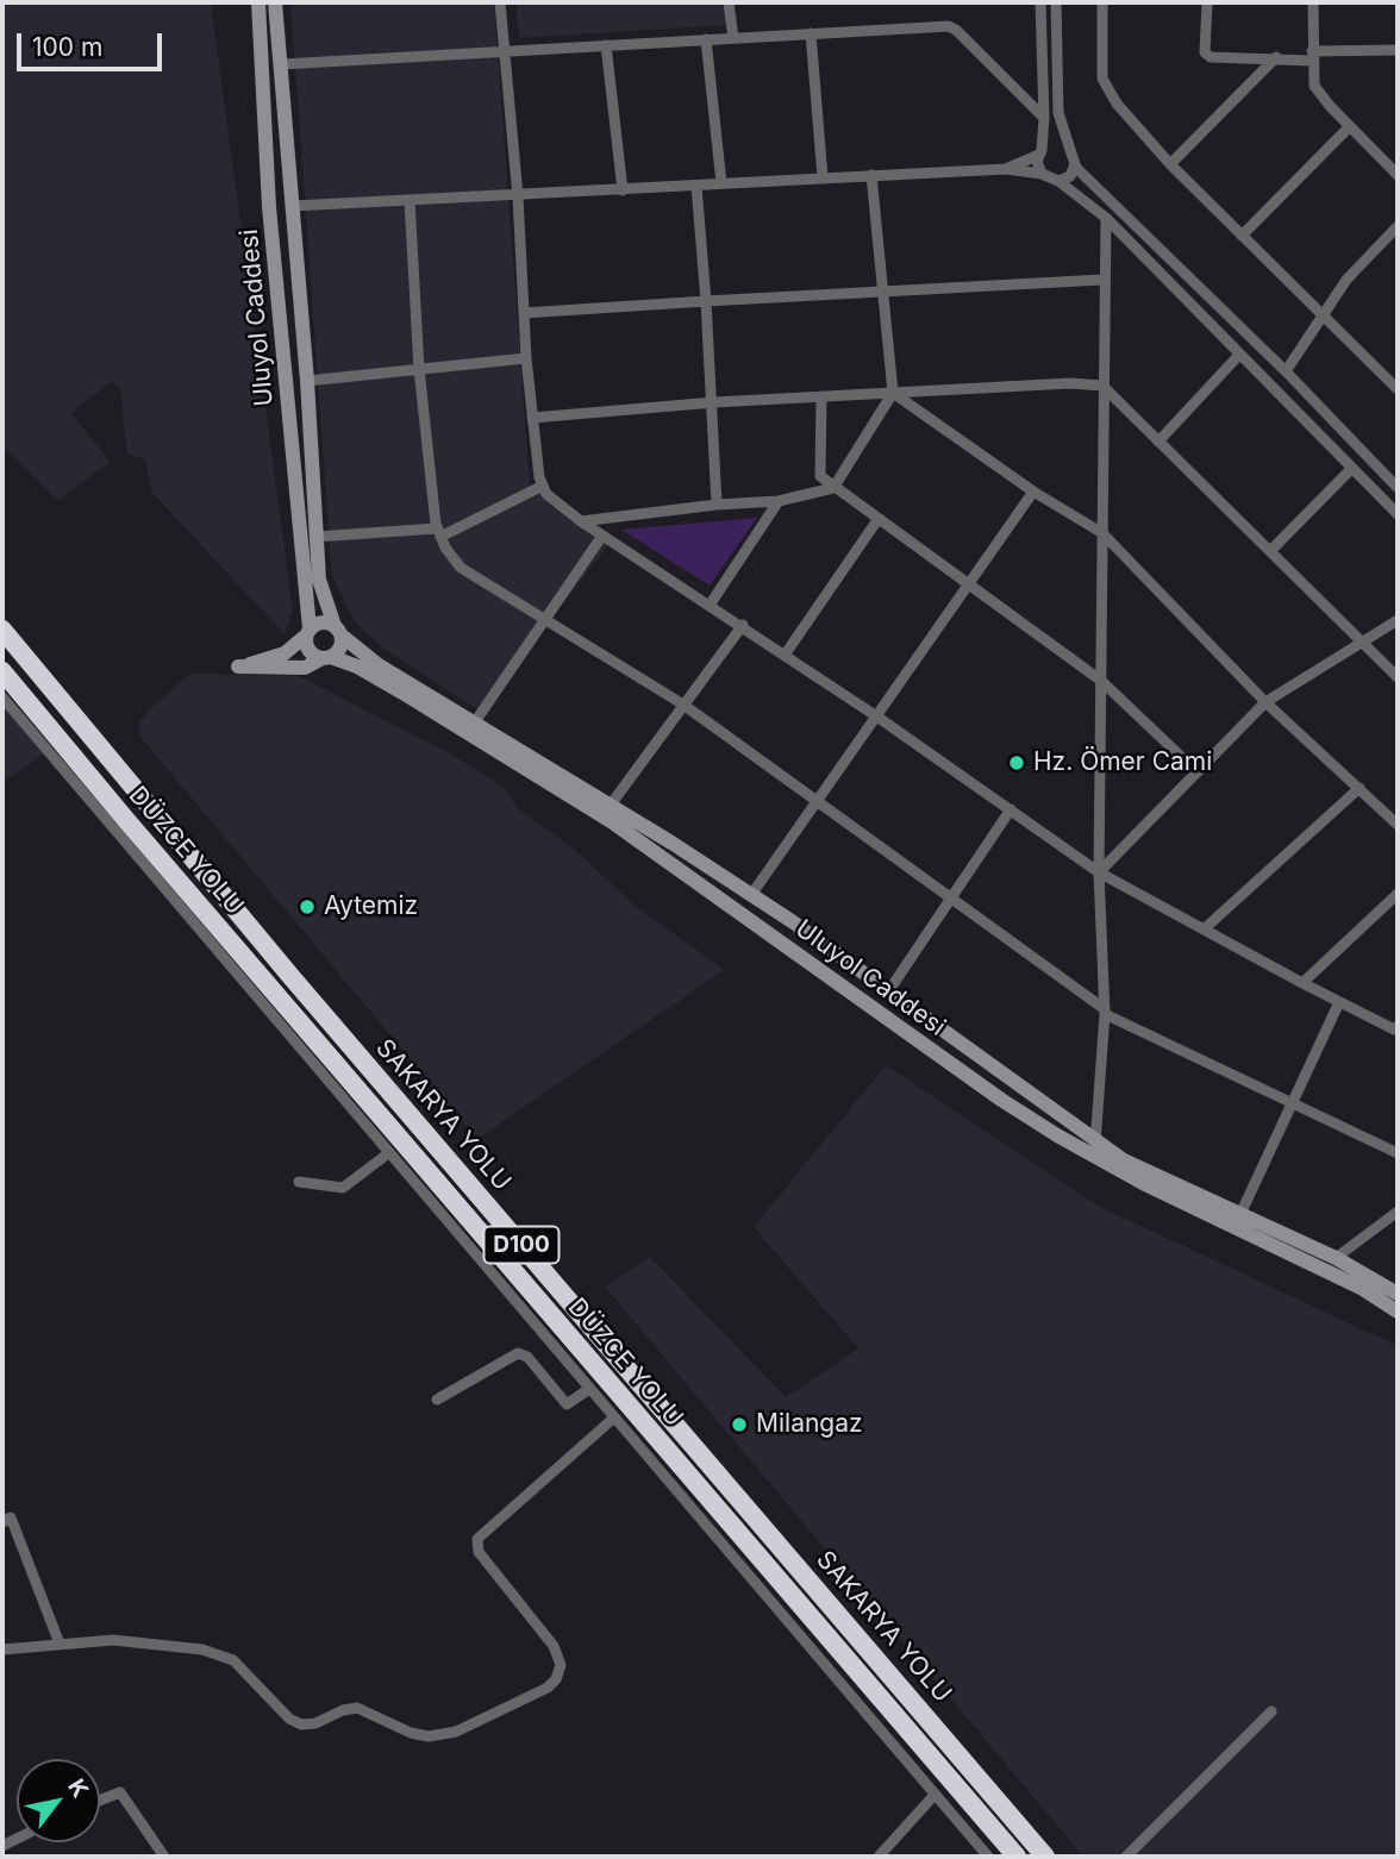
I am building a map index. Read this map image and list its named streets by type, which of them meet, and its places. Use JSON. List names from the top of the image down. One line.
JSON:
{"streets":{"highway":["DÜZCE YOLU","SAKARYA YOLU","D100"],"main road":["Uluyol Caddesi"]},"places":["Hz. Ömer Cami","Aytemiz","Milangaz"],"scale_bar":"100 m","north":"top right"}
